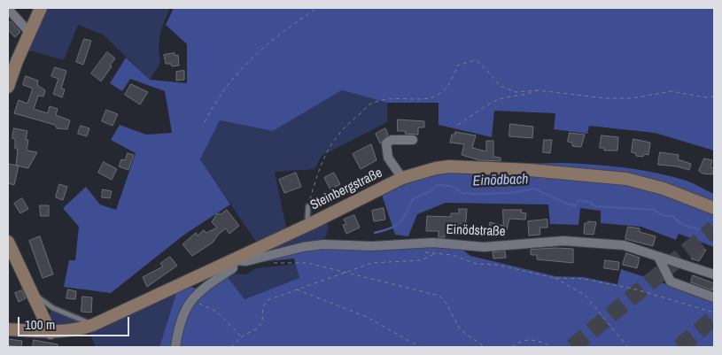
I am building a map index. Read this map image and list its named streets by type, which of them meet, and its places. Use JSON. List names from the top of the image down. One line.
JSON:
{"streets":{"main road":["Steinbergstraße"],"street":["Einödstraße"]},"crossings":[["Steinbergstraße","Einödstraße"]],"water":["Einödbach"],"scale_bar":"100 m"}
